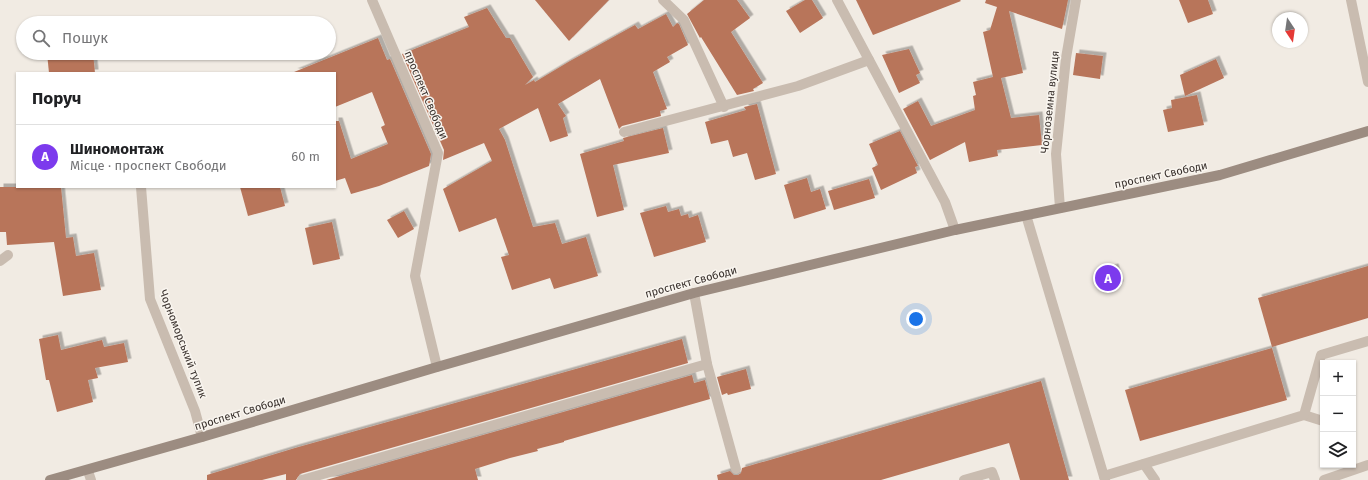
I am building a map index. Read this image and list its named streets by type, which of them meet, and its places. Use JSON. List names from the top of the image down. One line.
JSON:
{"streets":{"main road":["проспект Свободи"],"street":["Чорноземна вулиця","Чорноморський тупик"]},"crossings":[["проспект Свободи","Чорноземна вулиця"],["проспект Свободи","Чорноморський тупик"]],"north":"bottom","page":{"search":"Пошук","heading":"Поруч","list":[{"mark":"A","name":"Шиномонтаж","note":"Місце · проспект Свободи","value":"60 m"}],"pins":"A","map_buttons":["+","−"]}}
